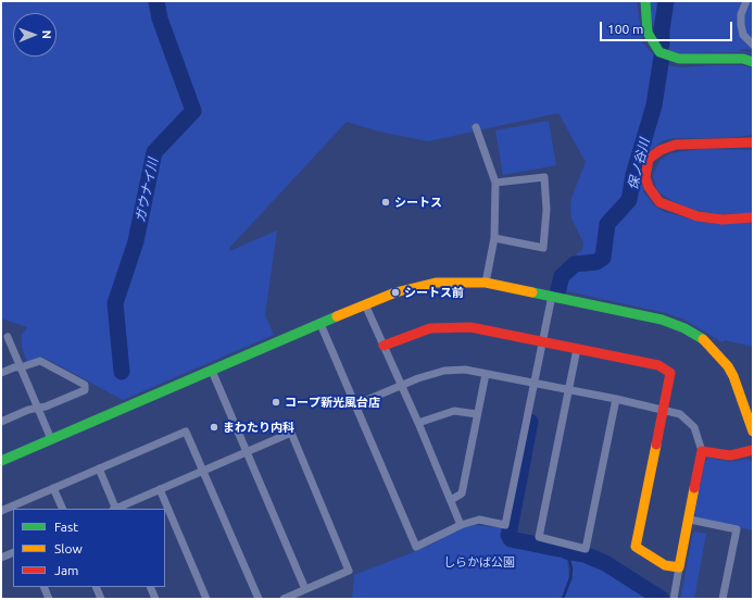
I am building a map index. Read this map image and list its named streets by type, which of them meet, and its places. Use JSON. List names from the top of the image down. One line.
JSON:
{"water":["保ノ谷川","ガウナイ川"],"parks":["しらかば公園"],"places":["シートス","シートス前","コープ新光風台店","まわたり内科"],"legend":["Fast","Slow","Jam"],"scale_bar":"100 m","north":"right"}
